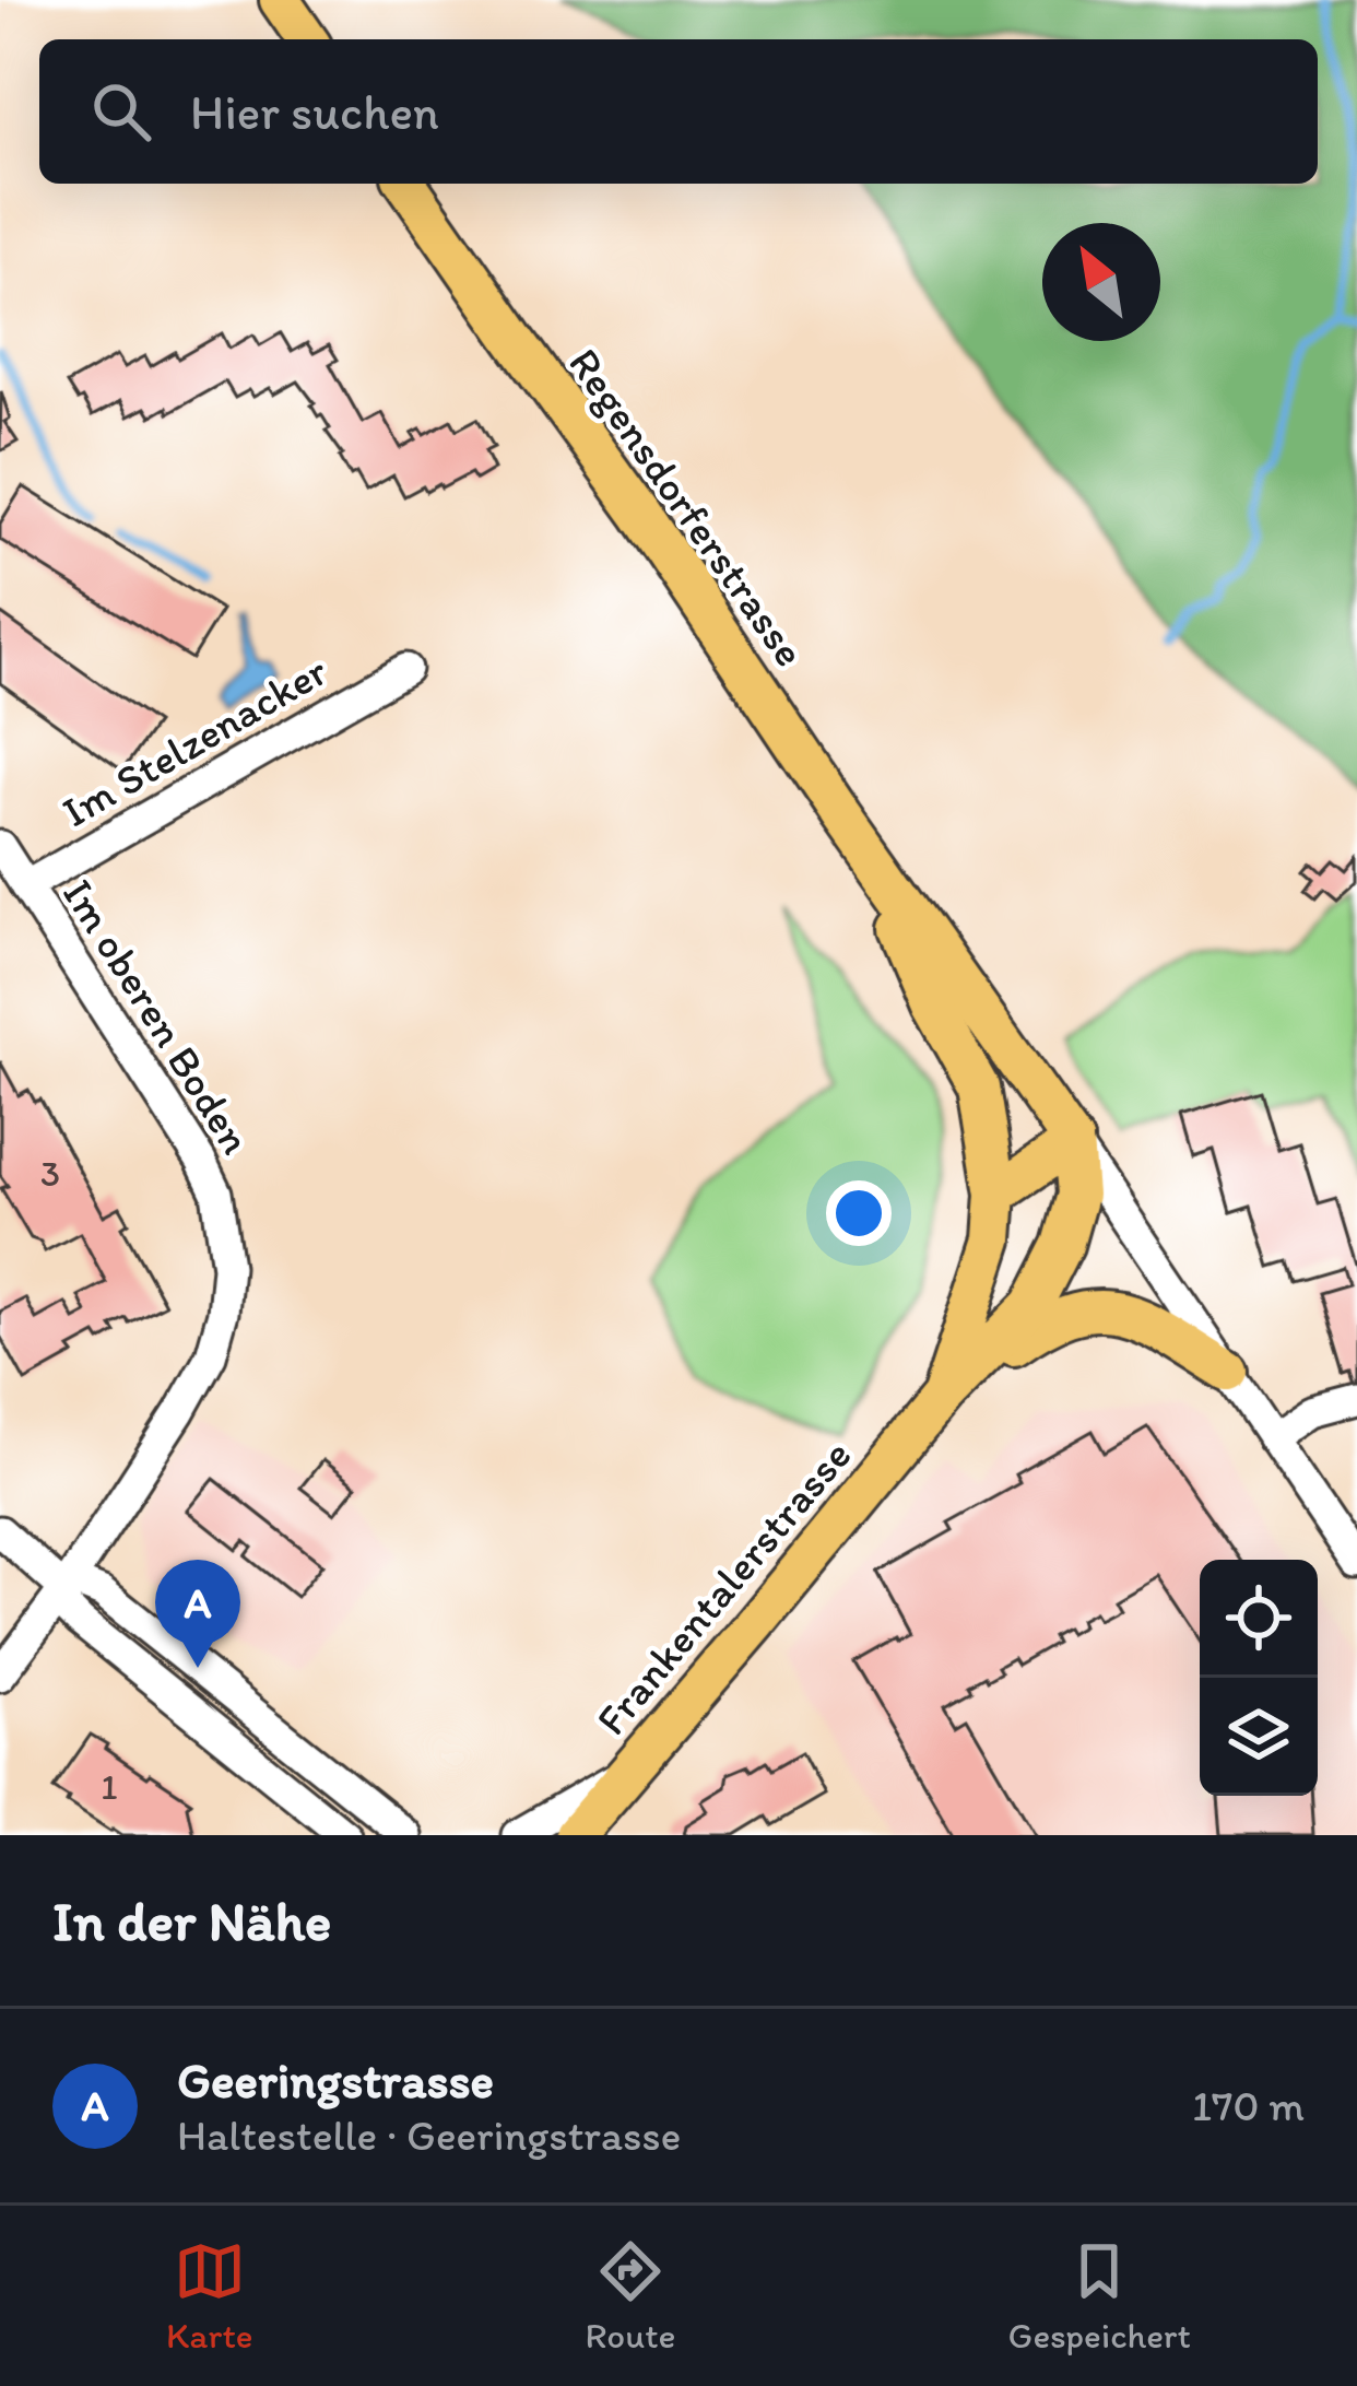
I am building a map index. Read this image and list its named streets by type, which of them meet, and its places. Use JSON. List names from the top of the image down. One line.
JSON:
{"streets":{"main road":["Regensdorferstrasse","Frankentalerstrasse"],"street":["Im Stelzenacker","Im oberen Boden"]},"crossings":[["Regensdorferstrasse","Frankentalerstrasse"],["Im Stelzenacker","Im oberen Boden"]],"house_numbers":["3","1"],"north":"top left","page":{"search":"Hier suchen","pins":"A","heading":"In der Nähe","list":[{"mark":"A","name":"Geeringstrasse","note":"Haltestelle · Geeringstrasse","value":"170 m"}],"nav":["Karte","Route","Gespeichert"]}}
